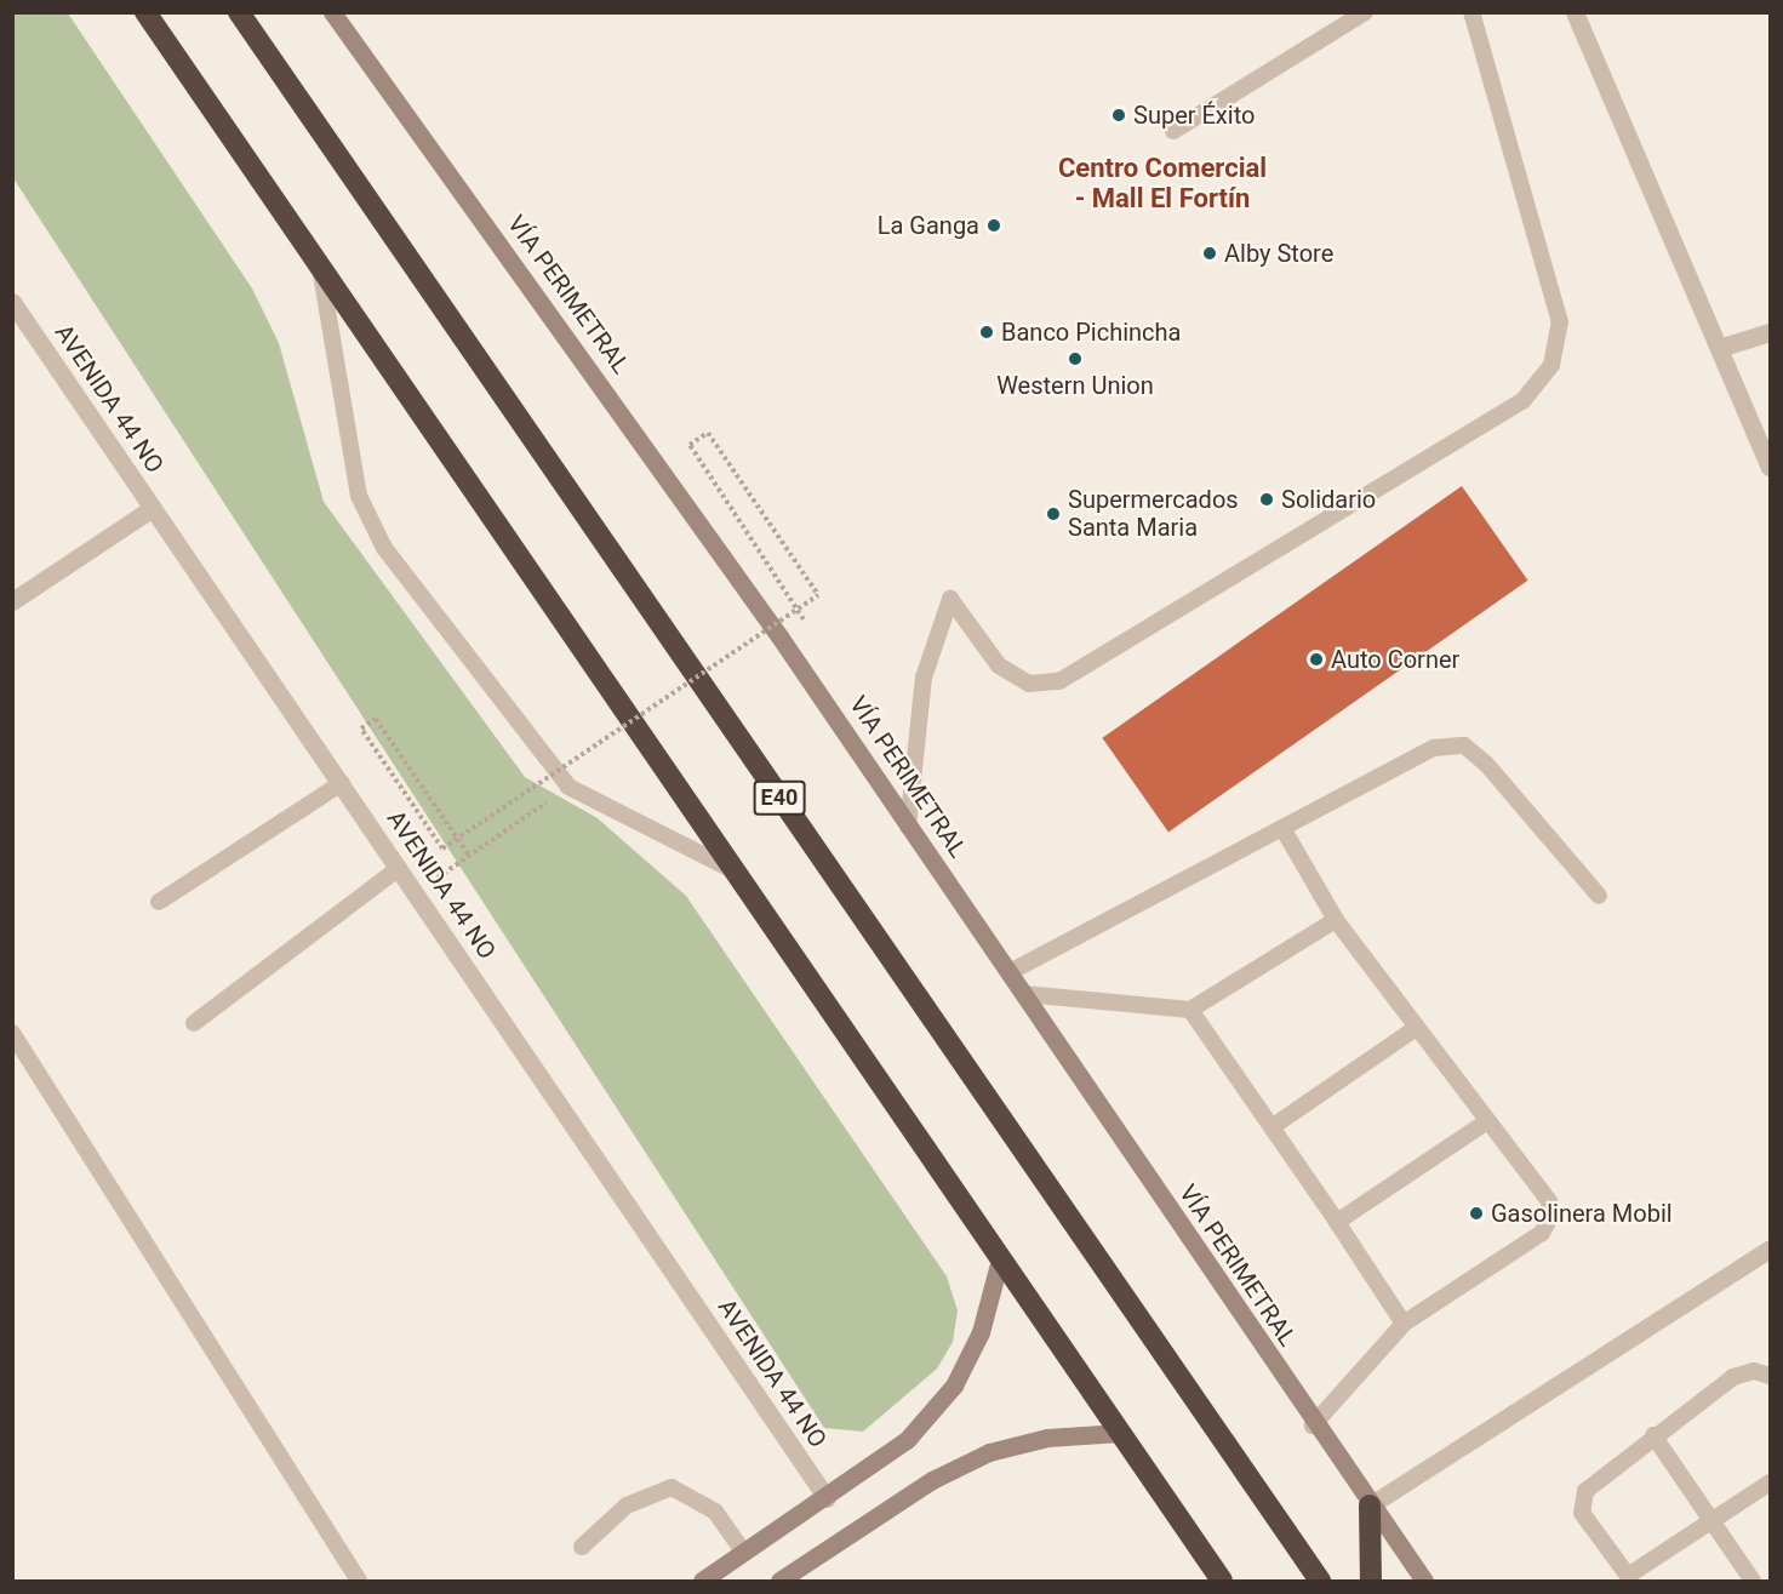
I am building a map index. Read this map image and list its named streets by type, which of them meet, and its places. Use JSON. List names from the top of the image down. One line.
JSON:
{"streets":{"highway":["E40"],"main road":["VÍA PERIMETRAL"],"street":["AVENIDA 44 NO"]},"districts":["Centro Comercial - Mall El Fortín"],"places":["Super Éxito","La Ganga","Alby Store","Banco Pichincha","Western Union","Solidario","Supermercados Santa Maria","Auto Corner","Gasolinera Mobil"]}
